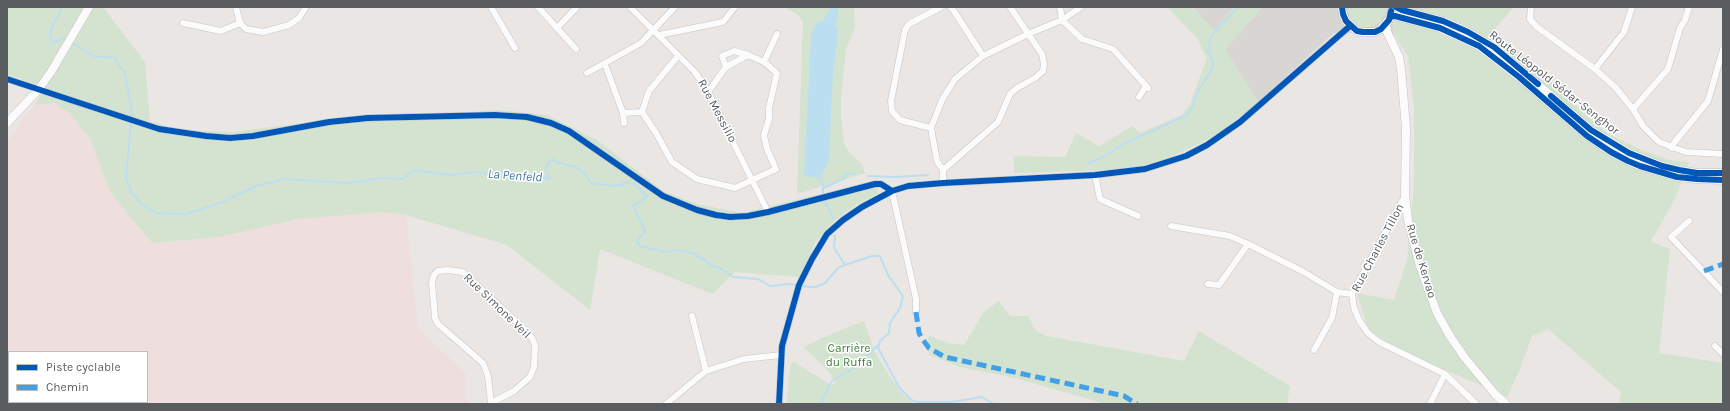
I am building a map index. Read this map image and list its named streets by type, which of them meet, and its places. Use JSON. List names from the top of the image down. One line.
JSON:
{"streets":{"main road":["Route Léopold Sédar-Senghor","Rue de Kervao"],"street":["Rue Messilio","Rue Charles Tillon","Rue Simone Veil"]},"crossings":[["Route Léopold Sédar-Senghor","Rue de Kervao"],["Rue Charles Tillon","Rue de Kervao"]],"water":["La Penfeld"],"parks":["Carrière du Ruffa"],"legend":["Piste cyclable","Chemin"]}
